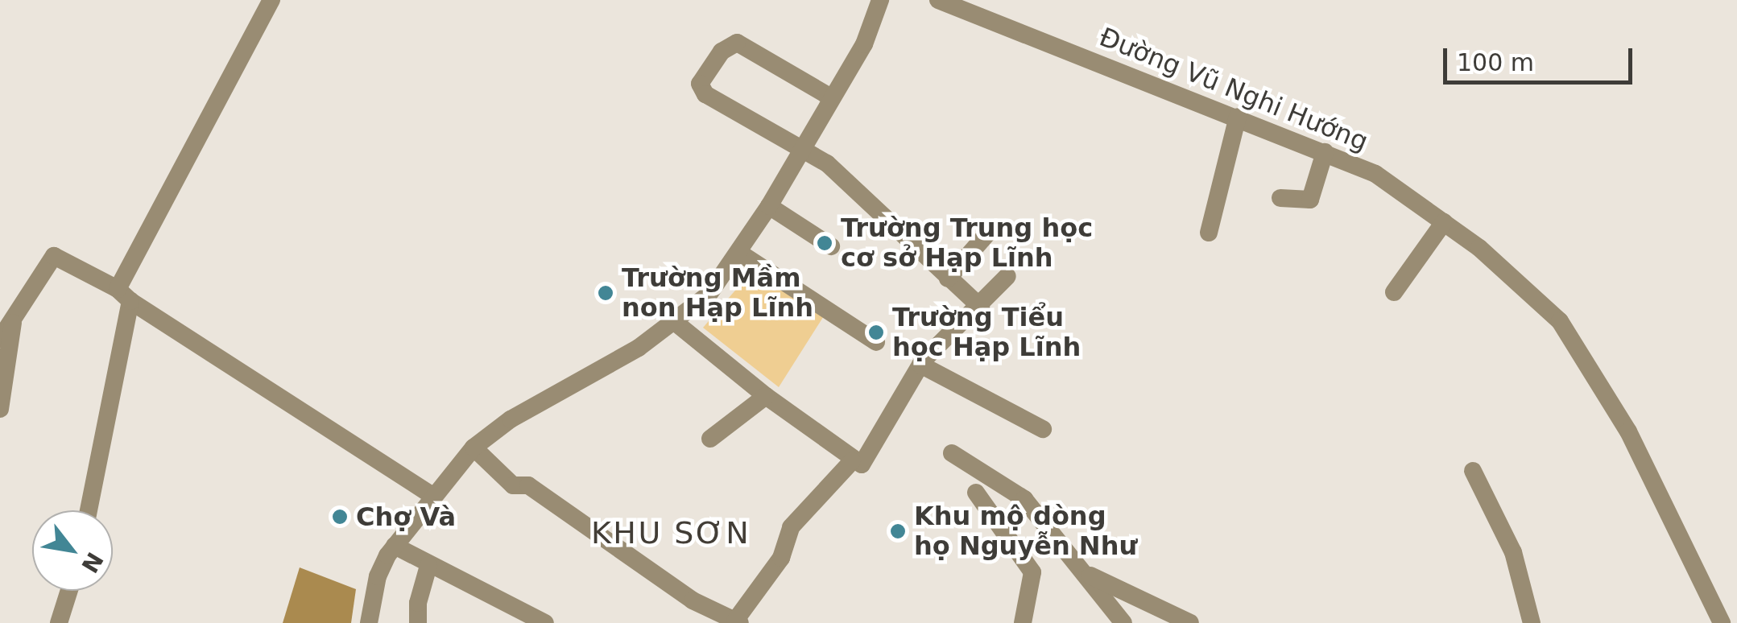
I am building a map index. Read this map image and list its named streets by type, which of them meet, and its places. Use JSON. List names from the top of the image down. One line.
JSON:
{"streets":{"street":["Đường Vũ Nghi Hướng"]},"districts":["KHU SƠN"],"places":["Trường Trung học cơ sở Hạp Lĩnh","Trường Mầm non Hạp Lĩnh","Trường Tiểu học Hạp Lĩnh","Chợ Và","Khu mộ dòng họ Nguyễn Như"],"scale_bar":"100 m","north":"bottom right"}
